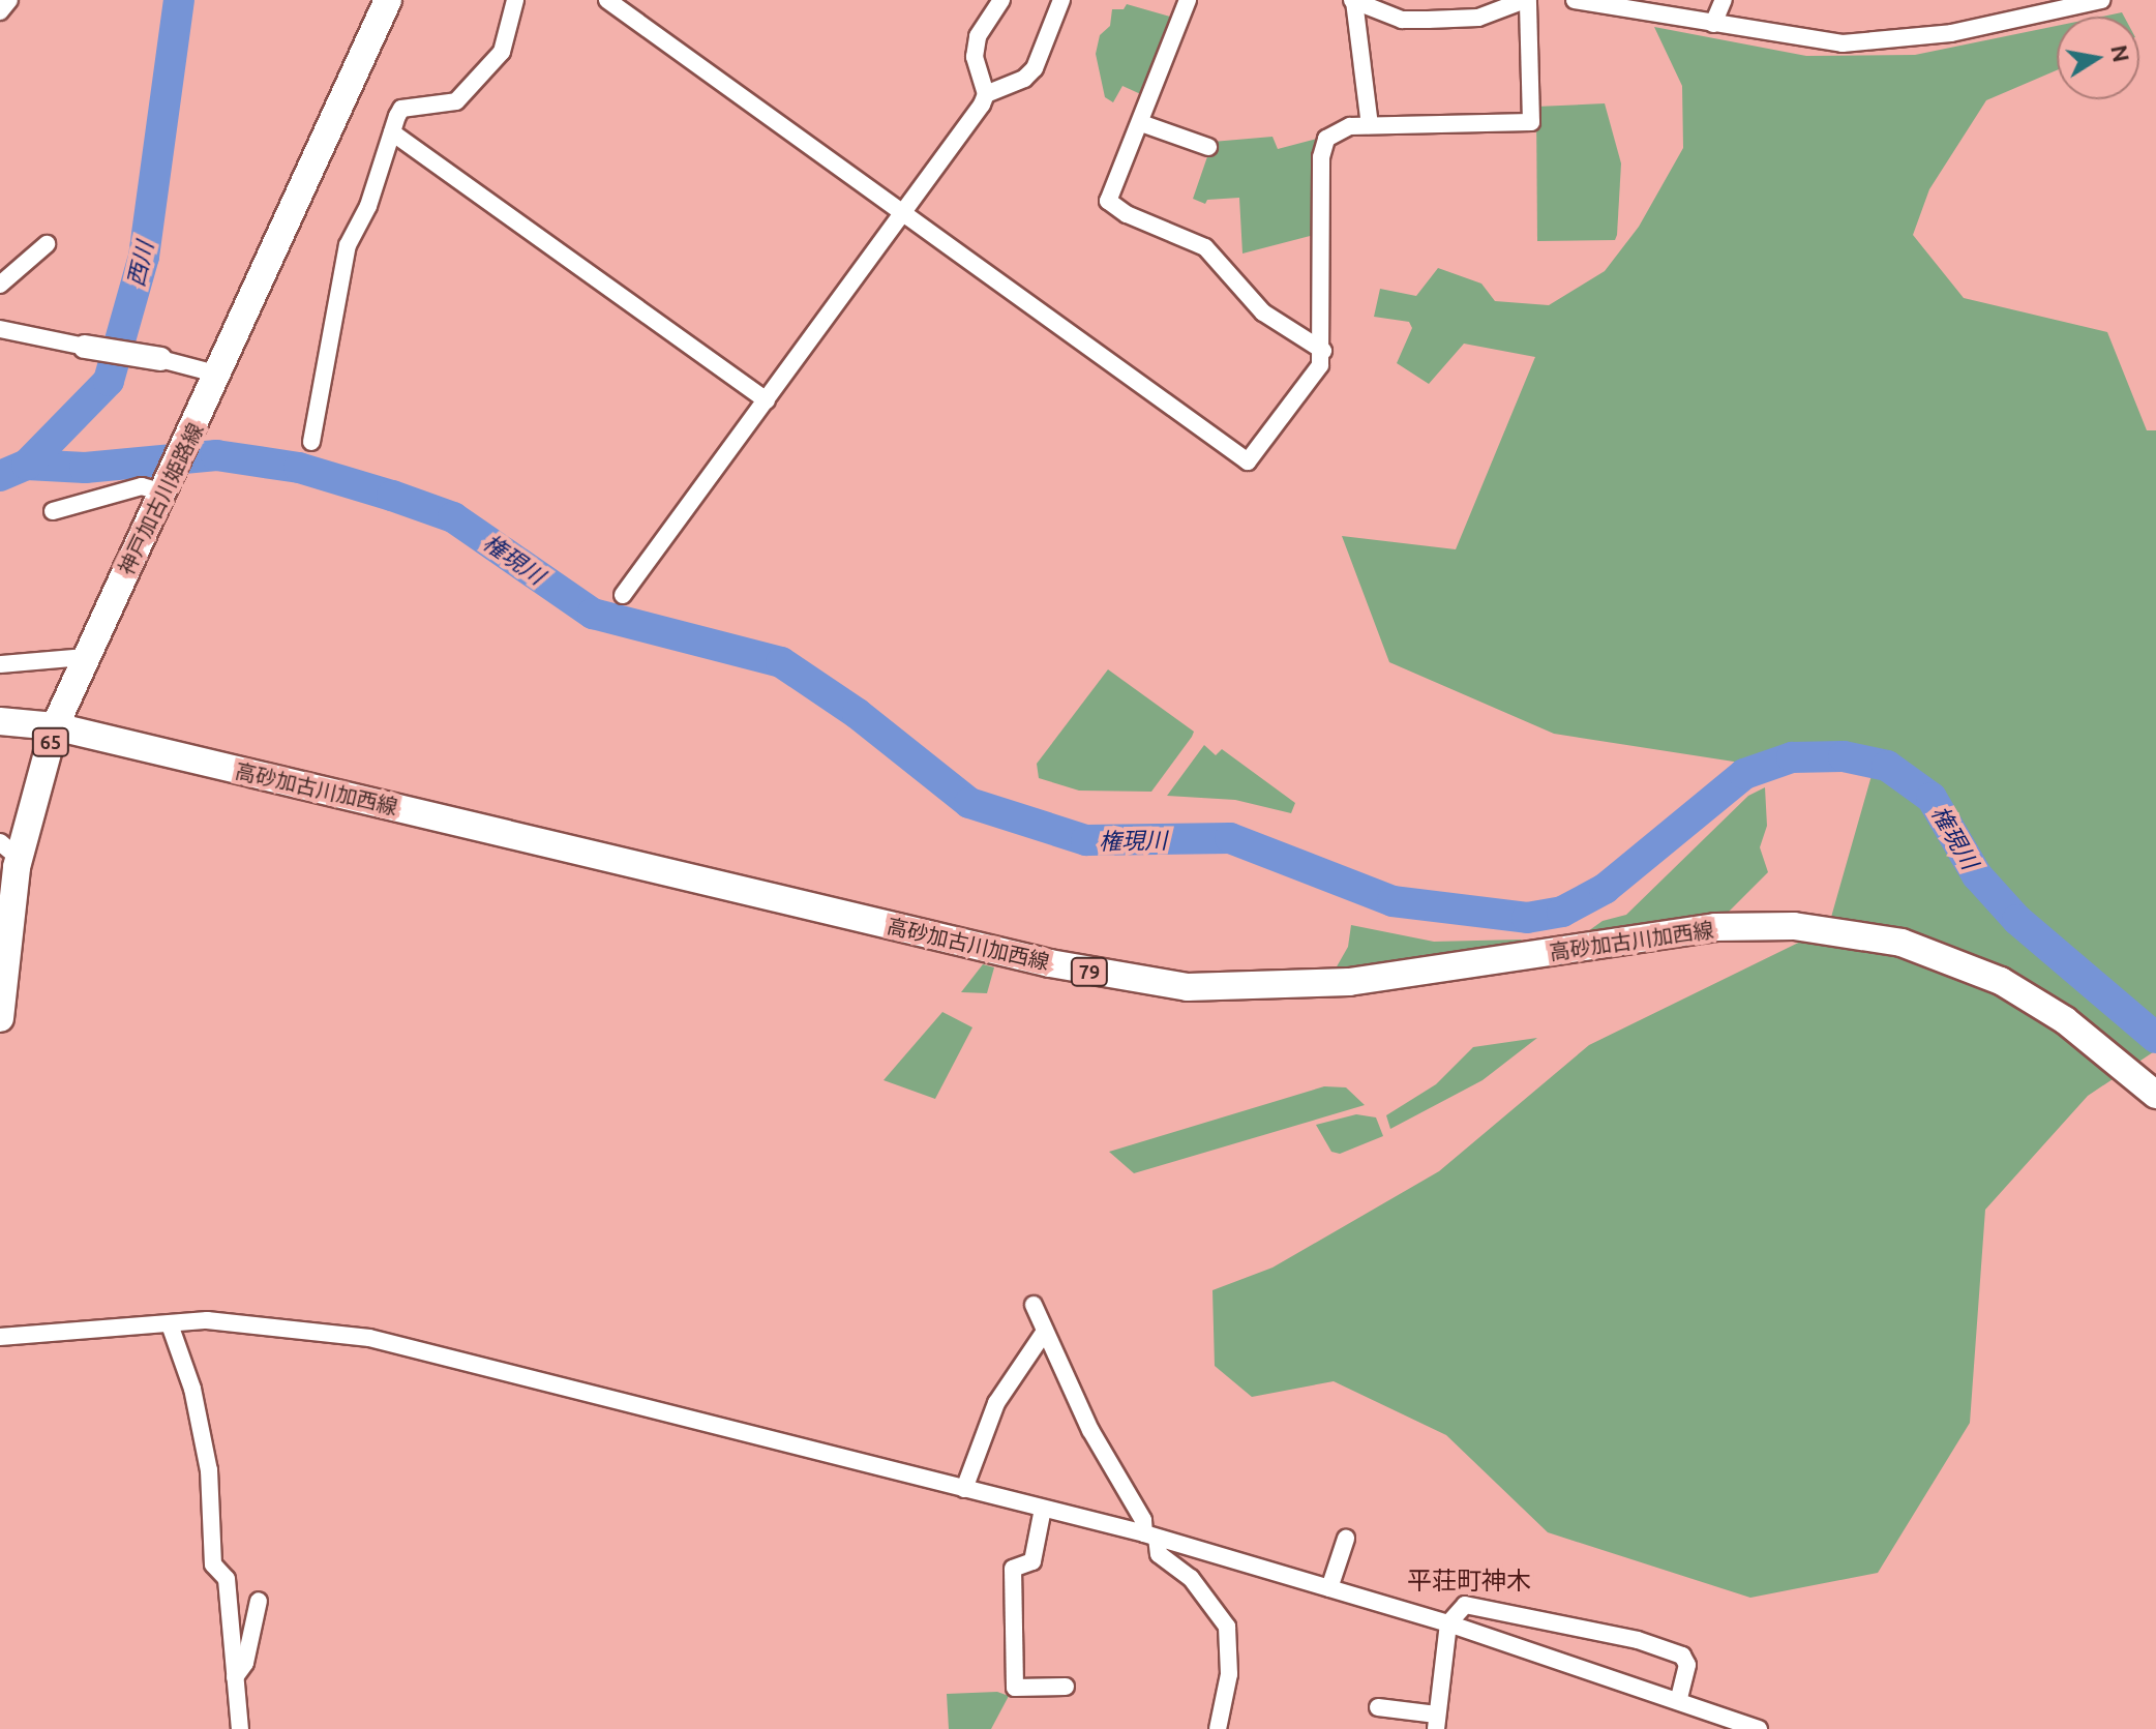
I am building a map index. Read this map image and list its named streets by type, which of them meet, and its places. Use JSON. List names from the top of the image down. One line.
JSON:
{"streets":{"main road":["神戸加古川姫路線","65","高砂加古川加西線","79"]},"crossings":[["神戸加古川姫路線","高砂加古川加西線"]],"districts":["平荘町神木"],"water":["西川","権現川"],"north":"right"}
